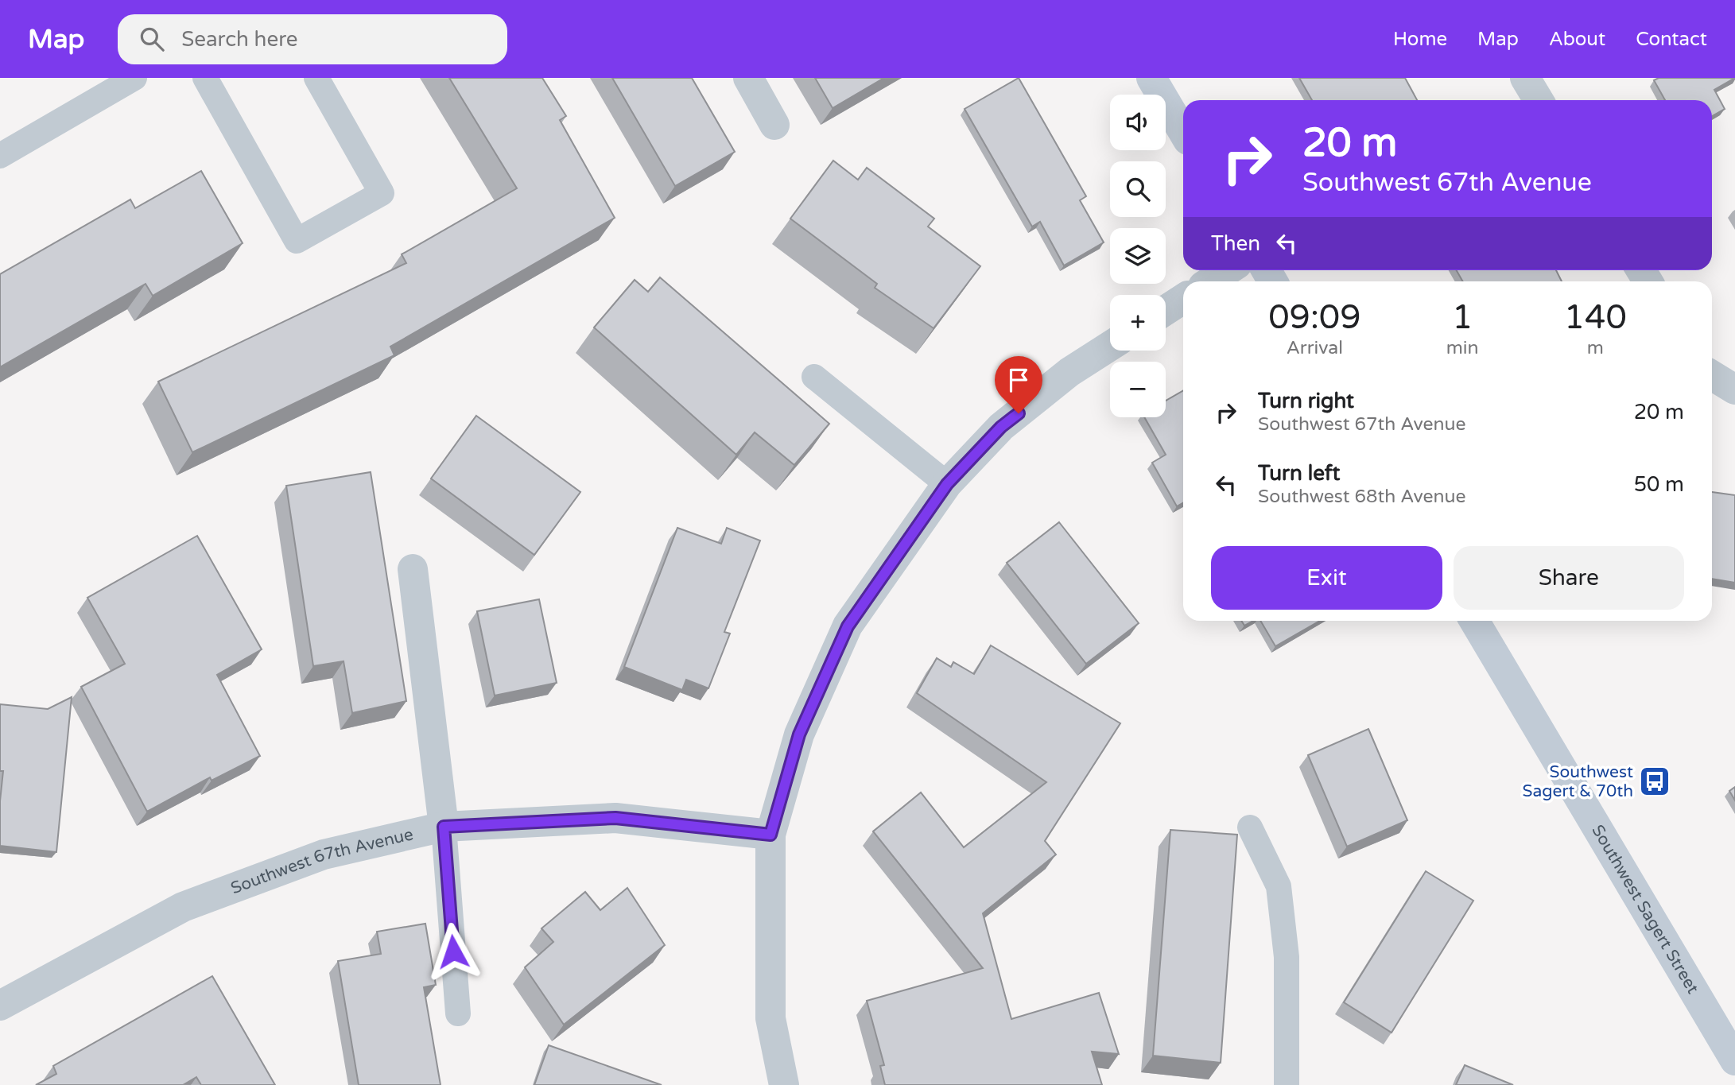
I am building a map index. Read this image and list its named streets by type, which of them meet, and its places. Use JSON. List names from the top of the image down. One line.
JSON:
{"streets":{"main road":["Southwest Sagert Street"],"street":["Southwest 67th Avenue"]},"places":{"bus stop":["Southwest Sagert & 70th"]},"page":{"header":"Map","search":"Search here","nav":["Home","Map","About","Contact"],"map_buttons":["+","−"],"turn":["20 m","Southwest 67th Avenue"],"then":"Then","eta":["09:09","Arrival","1","min","140","m"],"list":[{"name":"Turn right","note":"Southwest 67th Avenue","value":"20 m"},{"name":"Turn left","note":"Southwest 68th Avenue","value":"50 m"}],"buttons":["Exit","Share"]}}
